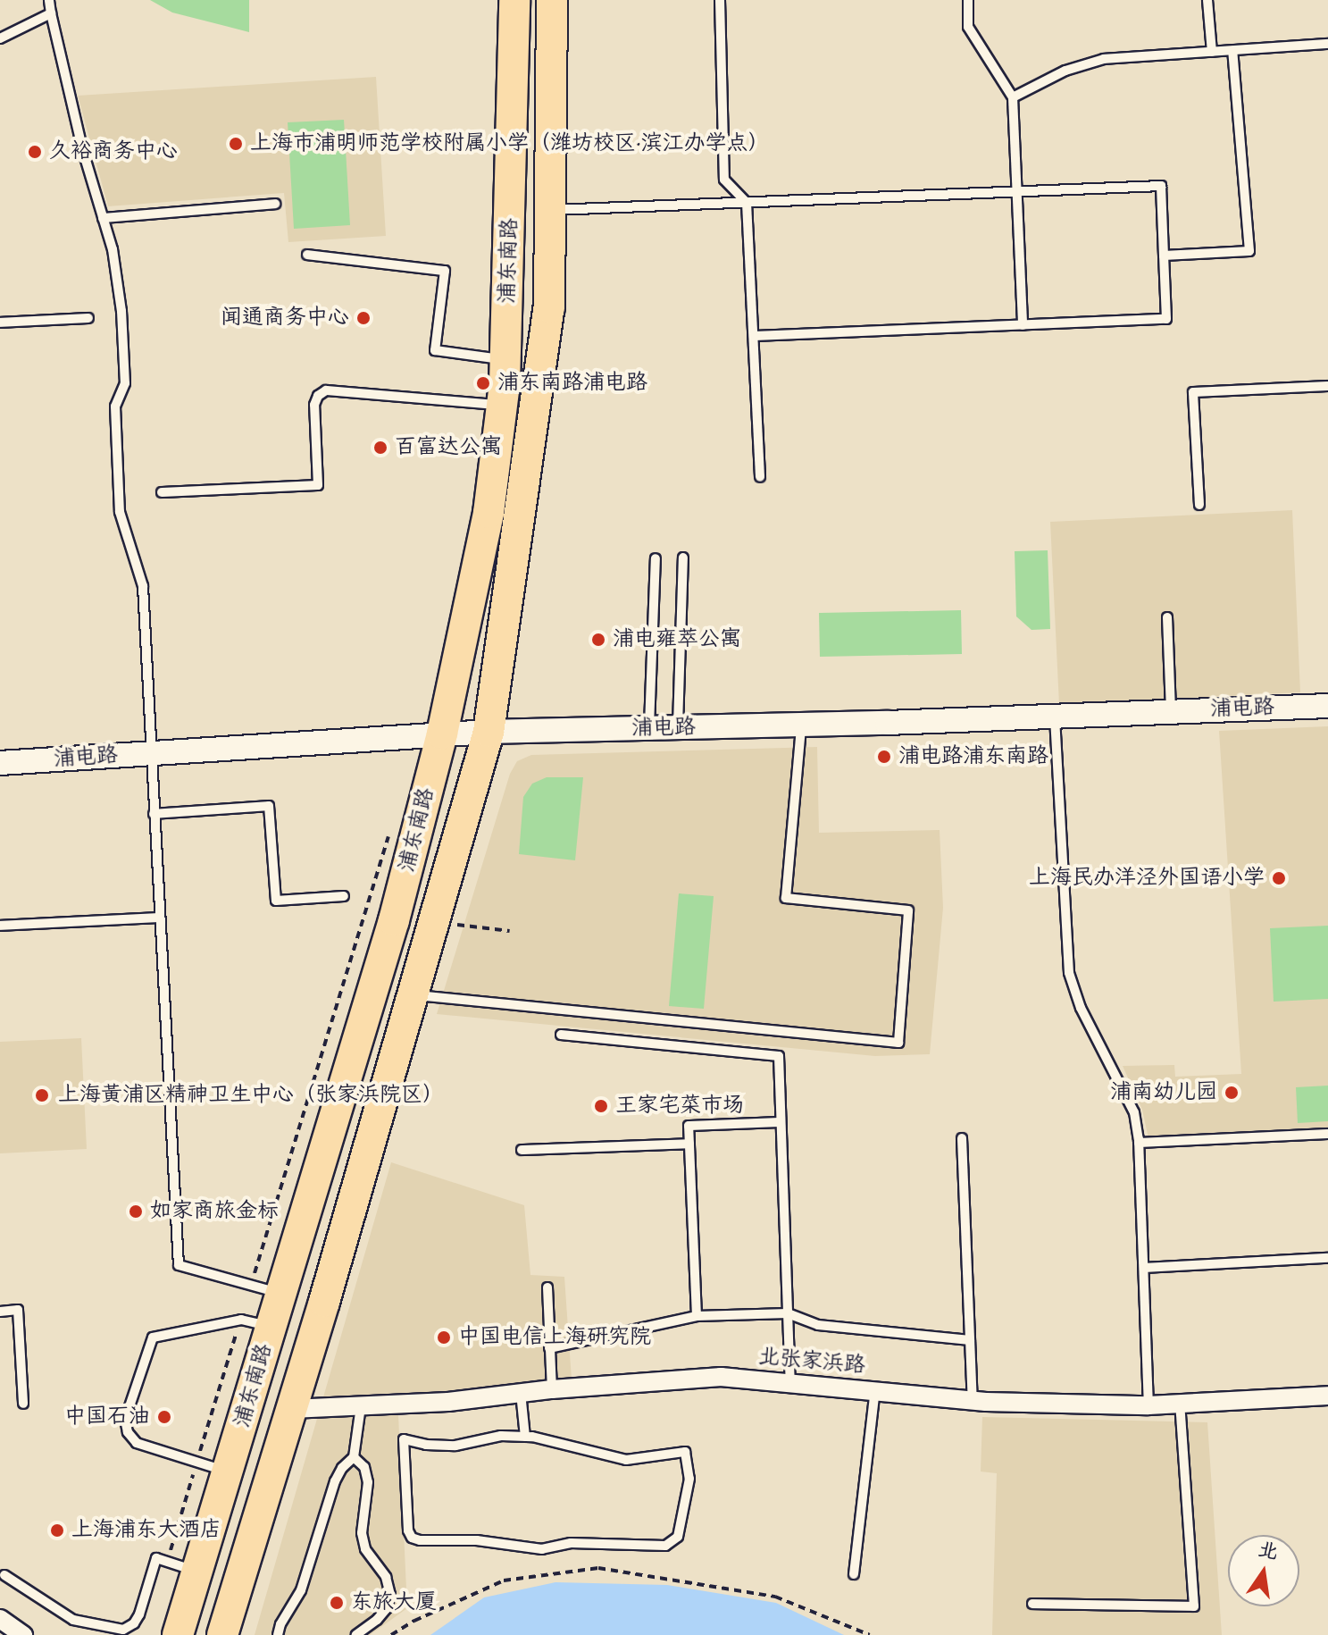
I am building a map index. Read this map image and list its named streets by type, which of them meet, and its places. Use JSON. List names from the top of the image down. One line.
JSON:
{"streets":{"main road":["浦东南路"],"street":["浦电路","北张家浜路"]},"crossings":[["浦东南路","浦电路"],["浦东南路","北张家浜路"]],"places":["上海市浦明师范学校附属小学（潍坊校区·滨江办学点）","久裕商务中心","闻通商务中心","浦东南路浦电路","百富达公寓","浦电雍萃公寓","浦电路浦东南路","上海民办洋泾外国语小学","浦南幼儿园","上海黄浦区精神卫生中心（张家浜院区）","王家宅菜市场","如家商旅金标","中国电信上海研究院","中国石油","上海浦东大酒店","东旅大厦"],"north":"top"}
